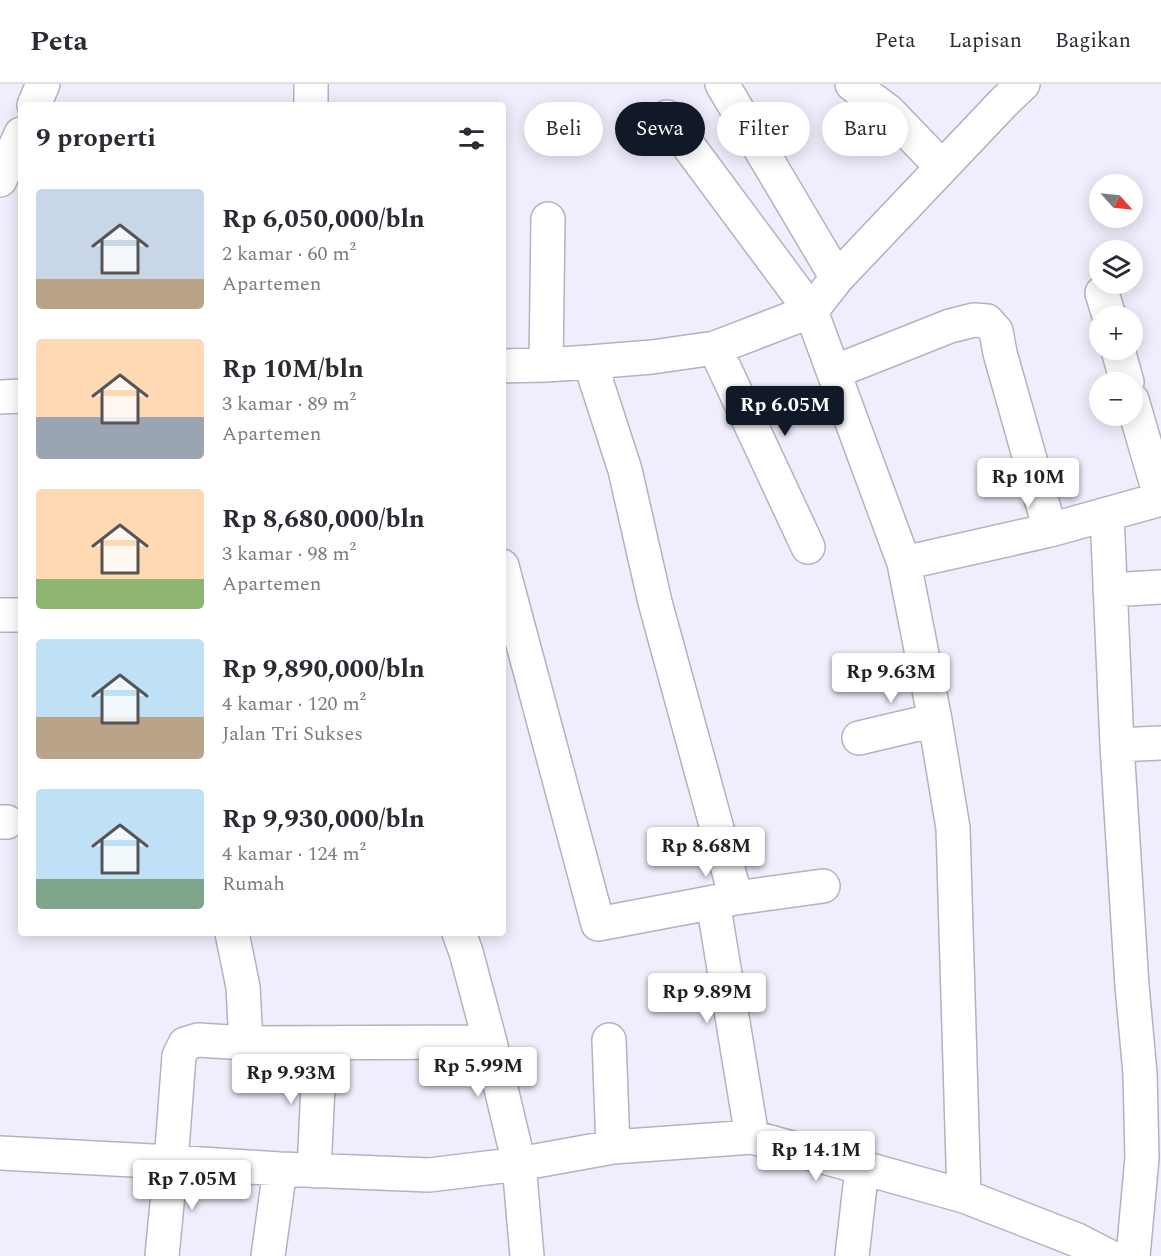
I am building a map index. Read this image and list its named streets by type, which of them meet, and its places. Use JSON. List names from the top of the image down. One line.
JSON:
{"north":"bottom right","page":{"header":"Peta","nav":["Peta","Lapisan","Bagikan"],"chip":["Beli","Sewa","Filter","Baru"],"heading":"9 properti","map_buttons":["+","−"],"list":[{"name":"Rp 6,050,000/bln","note":"2 kamar · 60 m² · Apartemen"},{"name":"Rp 10M/bln","note":"3 kamar · 89 m² · Apartemen"},{"name":"Rp 8,680,000/bln","note":"3 kamar · 98 m² · Apartemen"},{"name":"Rp 9,890,000/bln","note":"4 kamar · 120 m² · Jalan Tri Sukses"},{"name":"Rp 9,930,000/bln","note":"4 kamar · 124 m² · Rumah"}],"price":["Rp 6.05M","Rp 10M","Rp 9.63M","Rp 8.68M","Rp 9.89M","Rp 5.99M","Rp 9.93M","Rp 14.1M","Rp 7.05M"]}}
